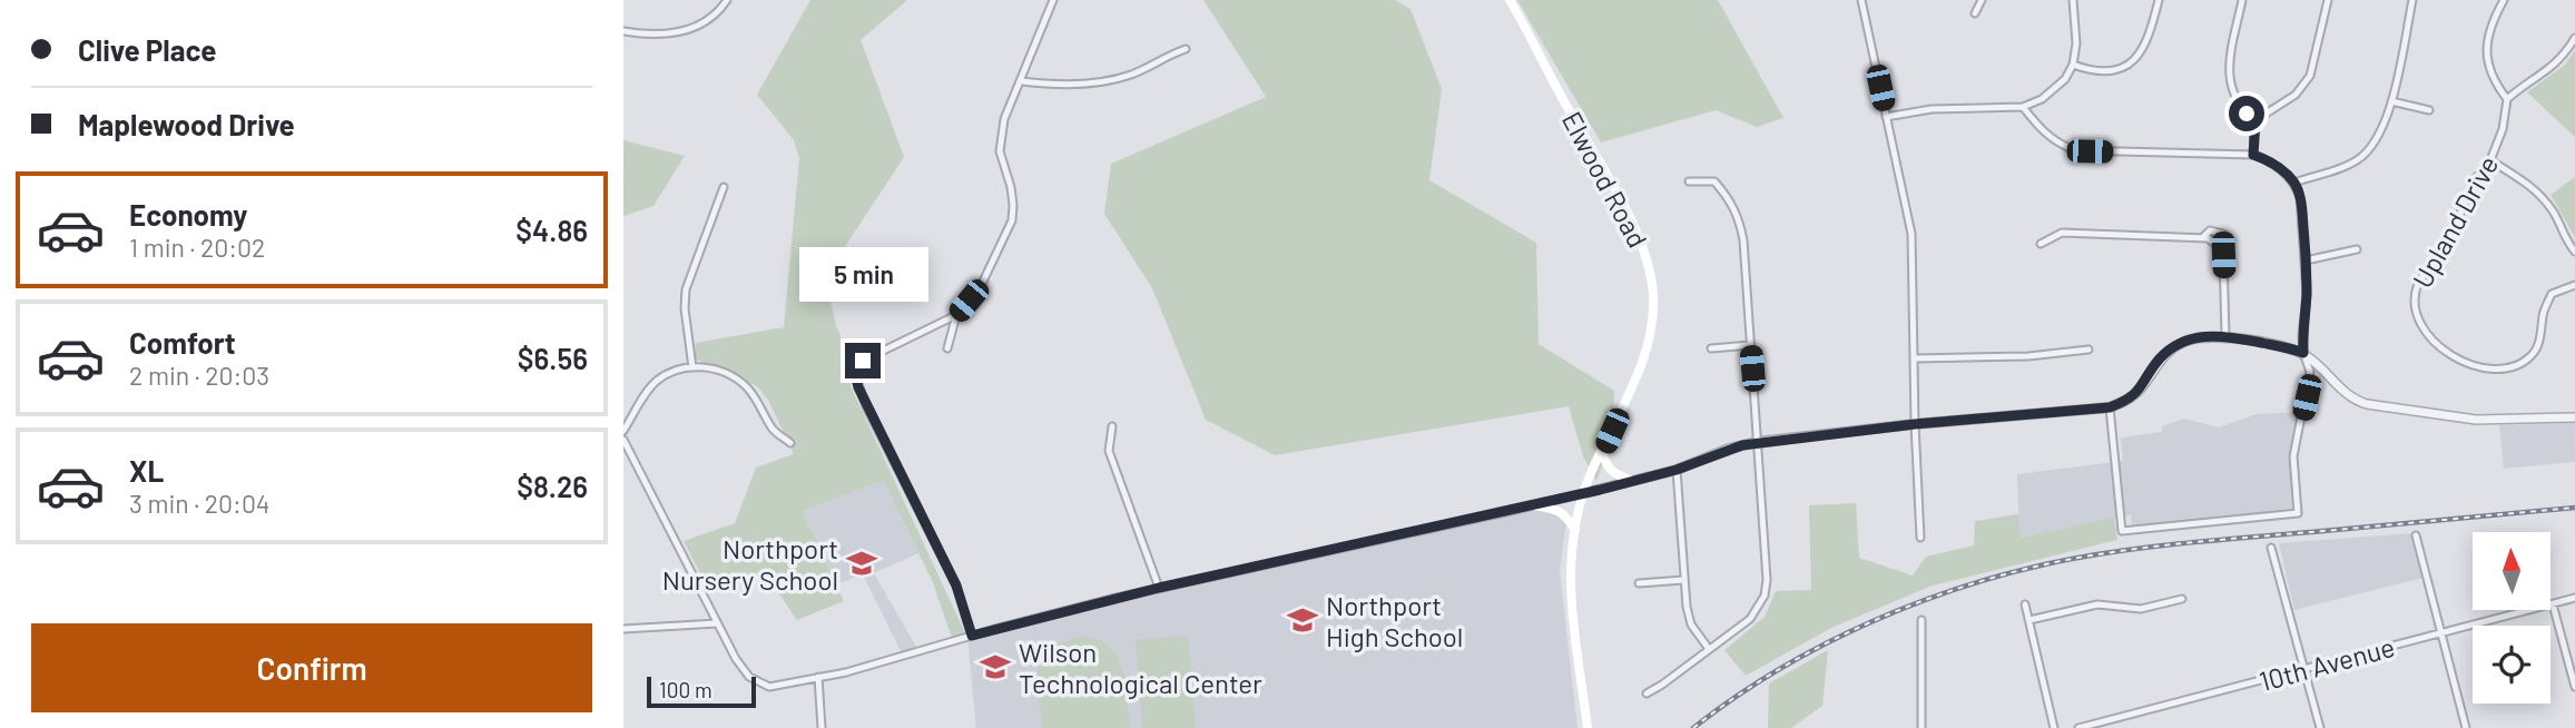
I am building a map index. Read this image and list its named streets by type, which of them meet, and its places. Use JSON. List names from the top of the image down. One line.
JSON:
{"streets":{"main road":["Elwood Road"],"street":["Upland Drive","10th Avenue"]},"places":{"school or university":["Northport Nursery School","Northport High School","Wilson Technological Center"]},"scale_bar":"100 m","north":"top","page":{"banner":["Clive Place","Maplewood Drive"],"list":[{"name":"Economy","note":"1 min · 20:02","value":"$4.86"},{"name":"Comfort","note":"2 min · 20:03","value":"$6.56"},{"name":"XL","note":"3 min · 20:04","value":"$8.26"}],"bubble":"5 min","buttons":"Confirm","scale":"100 m"}}
